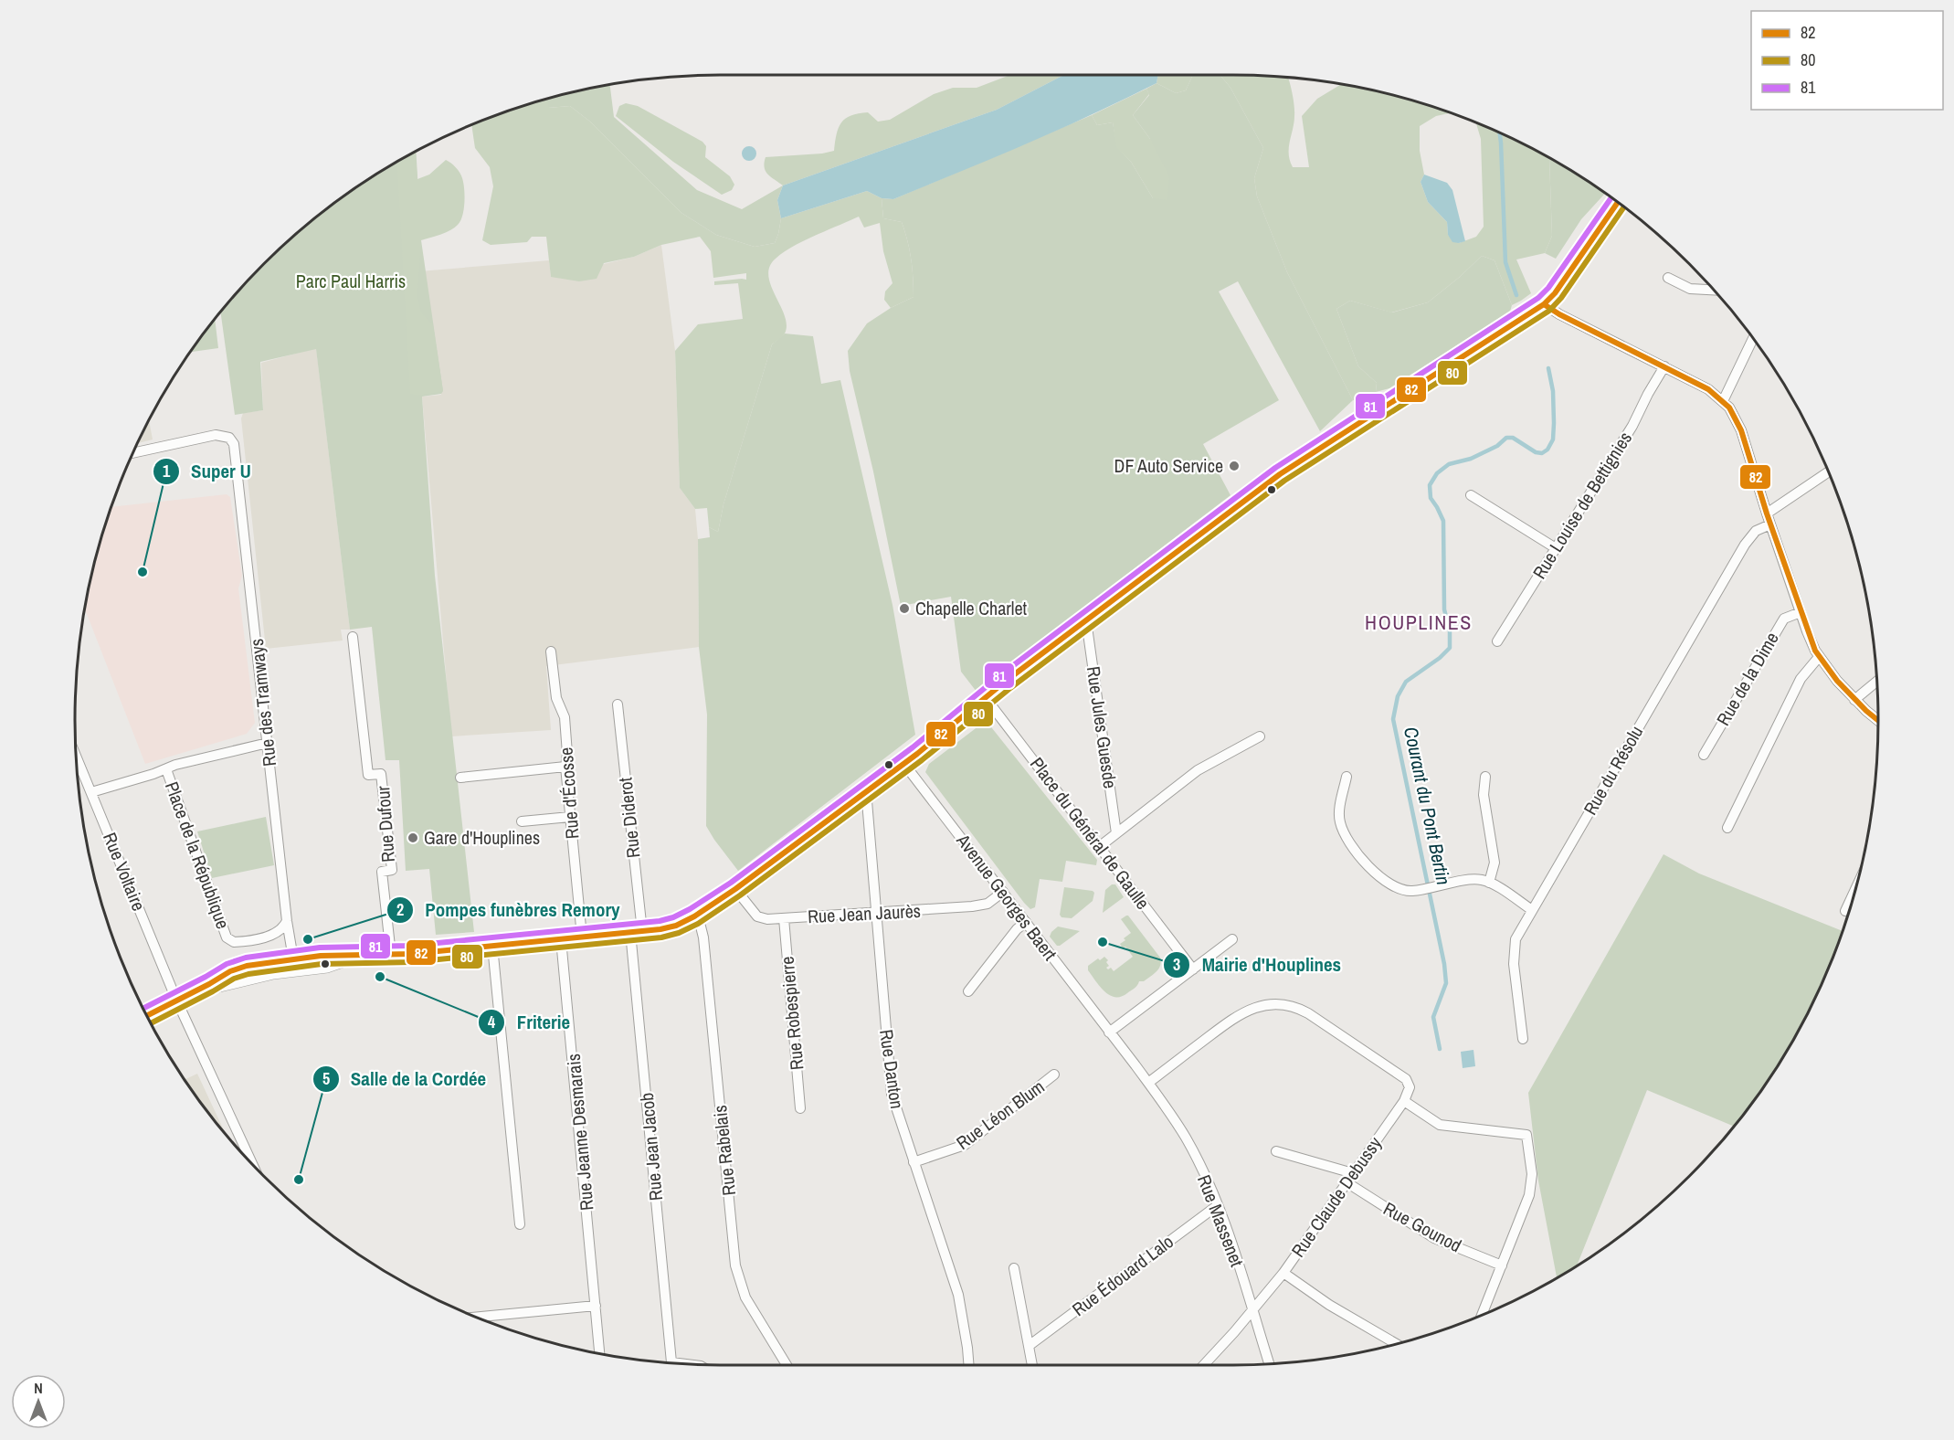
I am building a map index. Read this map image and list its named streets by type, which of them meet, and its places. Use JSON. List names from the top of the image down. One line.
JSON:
{"streets":{"street":["Rue Louise de Bettignies","Rue de la Dime","Rue des Tramways","Rue Jules Guesde","Rue du Résolu","Rue d'Écosse","Rue Diderot","Rue Dufour","Place du Général de Gaulle","Place de la République","Rue Voltaire","Avenue Georges Baert","Rue Jean Jaurès","Rue Robespierre","Rue Danton","Rue Léon Blum","Rue Jeanne Desmarais","Rue Jean Jacob","Rue Rabelais","Rue Claude Debussy","Rue Massenet","Rue Gounod","Rue Édouard Lalo"]},"crossings":[["Rue des Tramways","Place de la République"],["Rue Diderot","Rue Jean Jacob"],["Avenue Georges Baert","Rue Jean Jaurès"],["Avenue Georges Baert","Rue Massenet"],["Rue Jean Jaurès","Rue Robespierre"],["Rue Jean Jaurès","Rue Danton"],["Rue Danton","Rue Léon Blum"],["Rue Claude Debussy","Rue Massenet"],["Rue Claude Debussy","Rue Gounod"],["Rue Massenet","Rue Édouard Lalo"]],"districts":["HOUPLINES"],"water":["Courant du Pont Bertin"],"parks":["Parc Paul Harris"],"places":["DF Auto Service","Super U","Chapelle Charlet","Gare d'Houplines","Pompes funèbres Remory","Mairie d'Houplines","Friterie","Salle de la Cordée"],"lines":["transit line 81","transit line 82","transit line 80"],"legend":["82","80","81"],"north":"top"}
